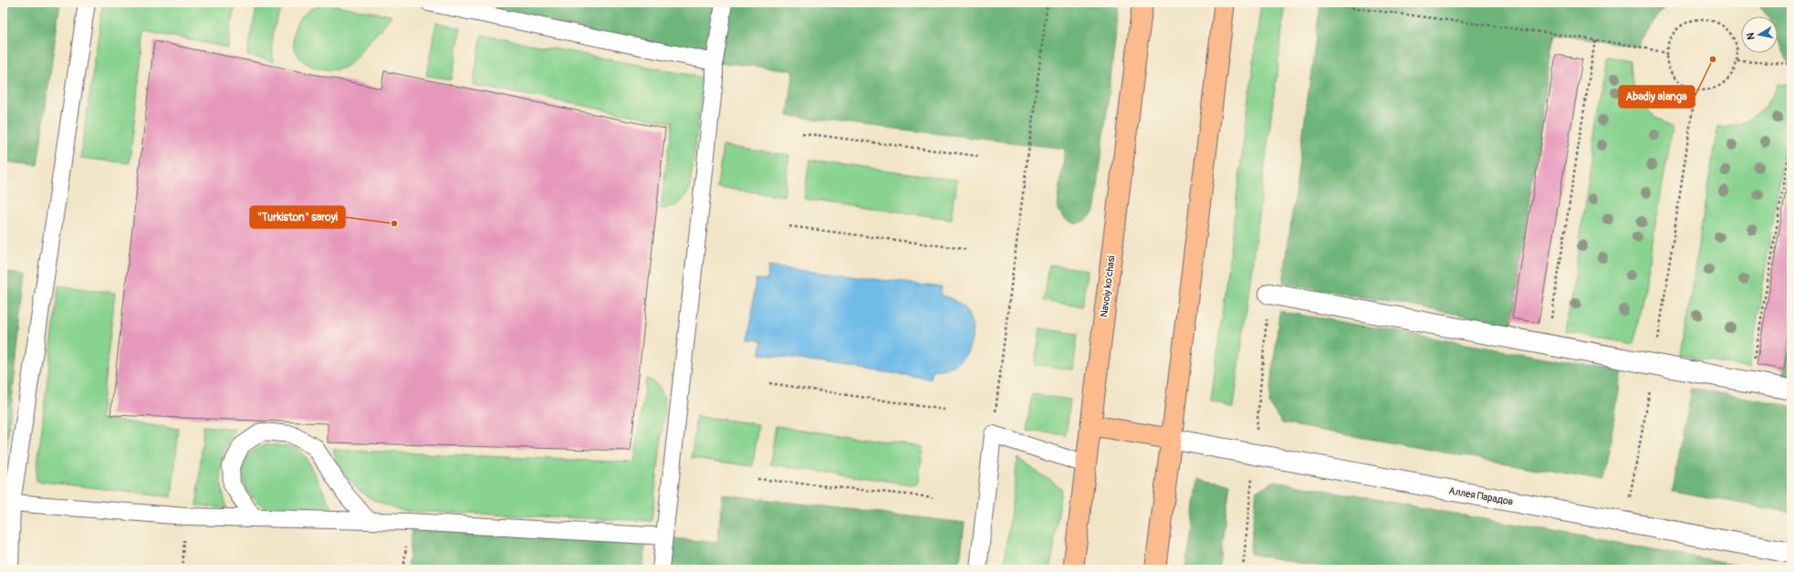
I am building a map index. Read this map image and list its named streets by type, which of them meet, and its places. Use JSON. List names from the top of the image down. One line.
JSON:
{"streets":{"main road":["Navoiy ko'chasi"],"street":["Аллея Парадов"]},"places":["Abadiy alanga","\"Turkiston\" saroyi"],"north":"left"}
